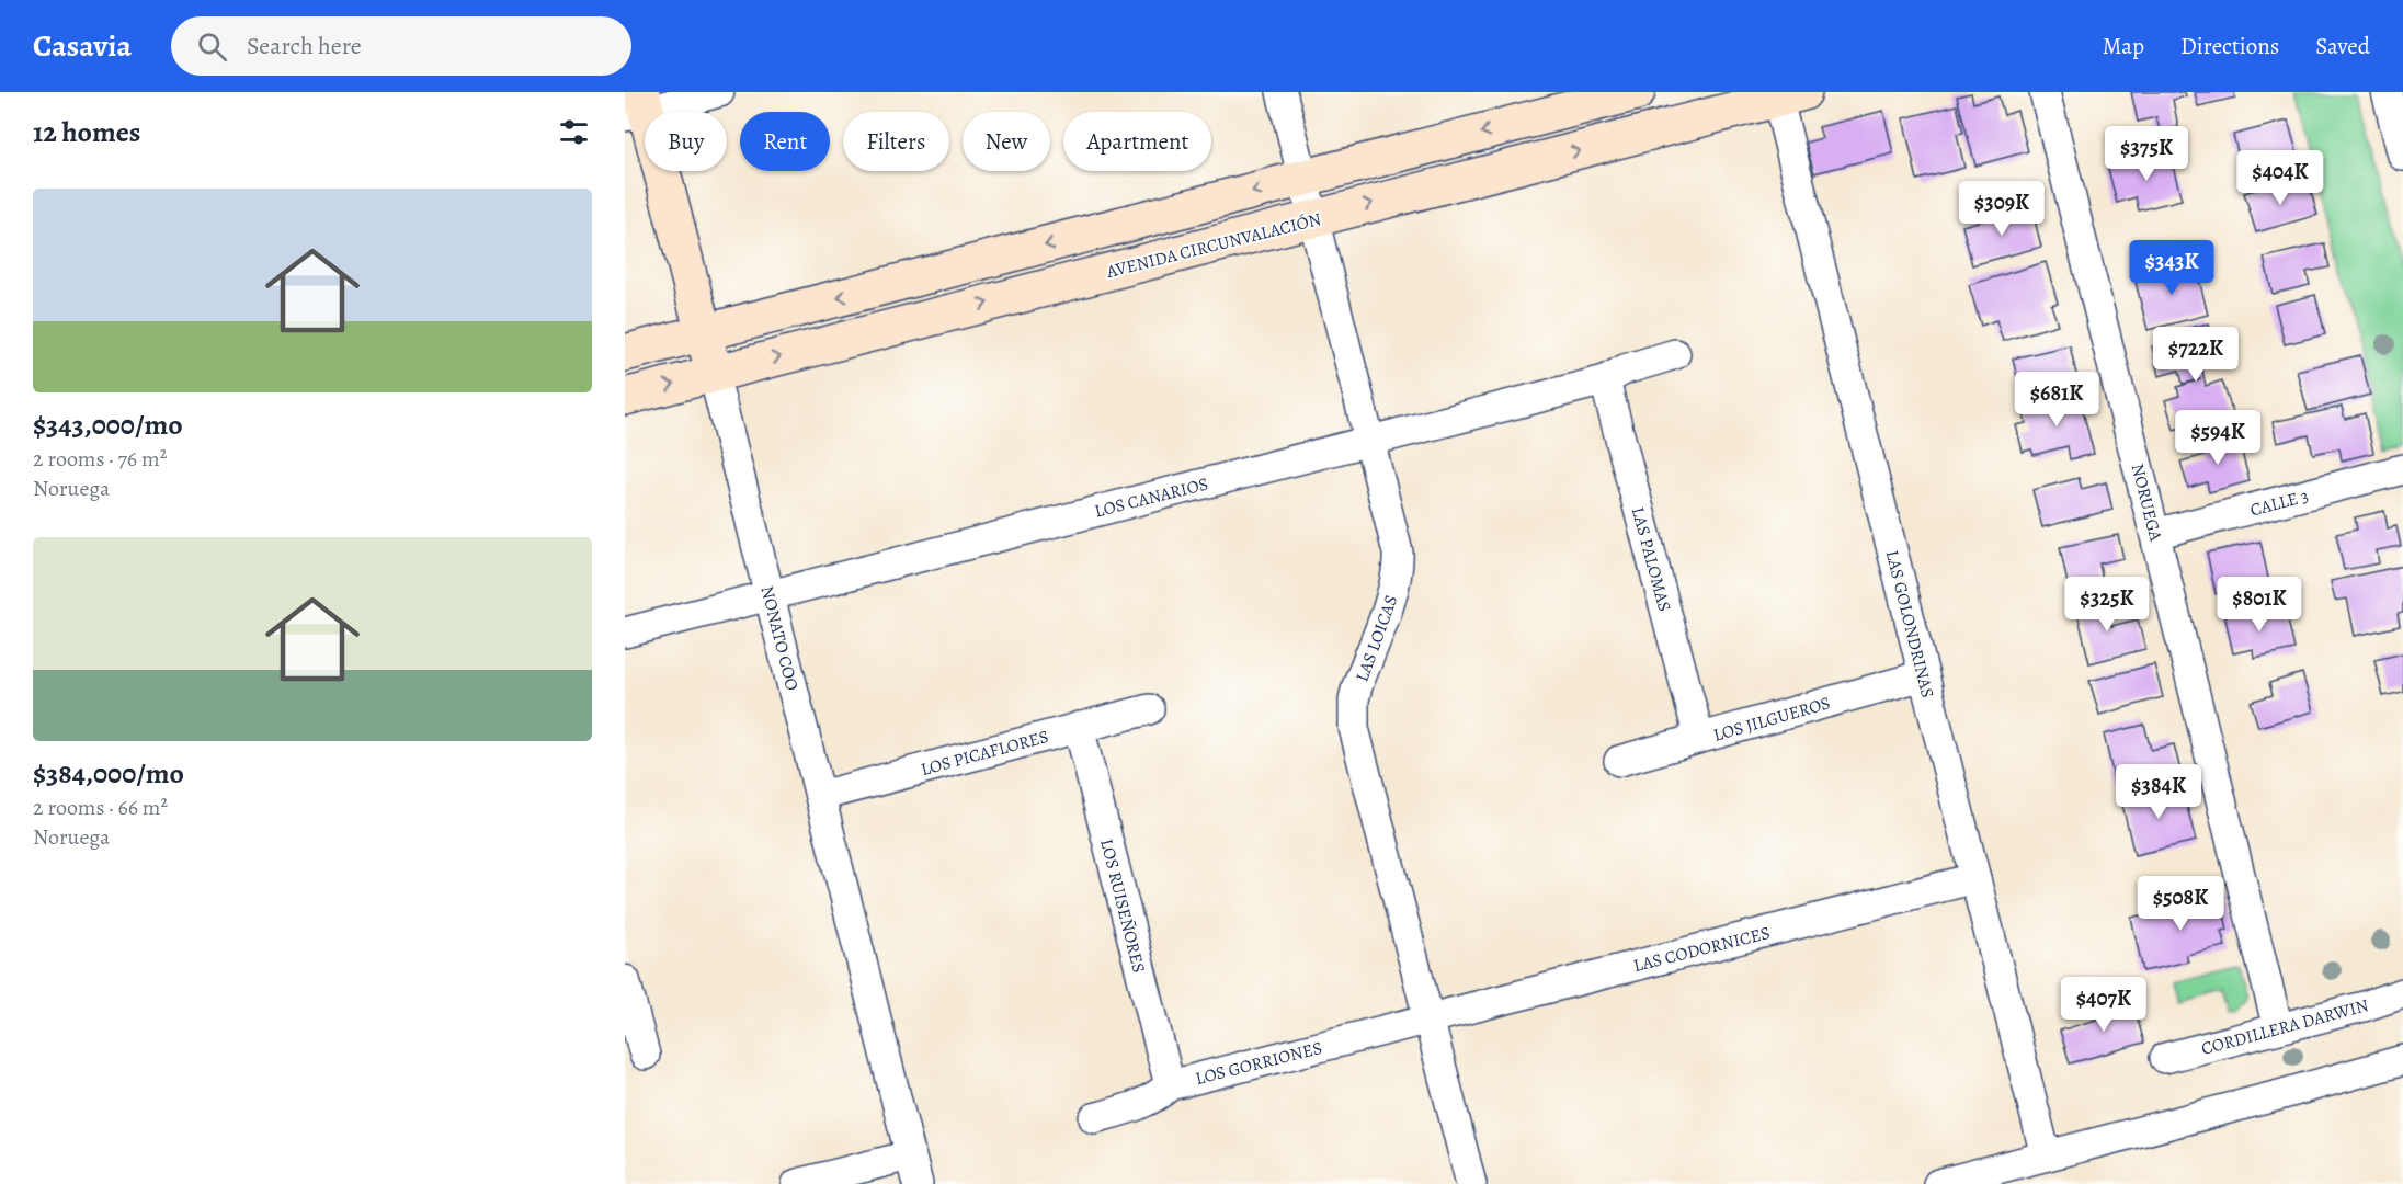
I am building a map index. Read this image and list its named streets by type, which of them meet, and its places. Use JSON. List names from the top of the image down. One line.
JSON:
{"streets":{"street":["AVENIDA CIRCUNVALACIÓN","LOS CANARIOS","NORUEGA","CALLE 3","LAS PALOMAS","LAS GOLONDRINAS","NONATO COO","LAS LOICAS","LOS JILGUEROS","LOS PICAFLORES","LOS RUISEÑORES","LAS CODORNICES","CORDILLERA DARWIN","LOS GORRIONES"]},"crossings":[["AVENIDA CIRCUNVALACIÓN","LAS GOLONDRINAS"],["AVENIDA CIRCUNVALACIÓN","NONATO COO"],["AVENIDA CIRCUNVALACIÓN","LAS LOICAS"],["LOS CANARIOS","LAS PALOMAS"],["LOS CANARIOS","NONATO COO"],["LOS CANARIOS","LAS LOICAS"],["NORUEGA","CALLE 3"],["NORUEGA","CORDILLERA DARWIN"],["LAS PALOMAS","LOS JILGUEROS"],["LAS GOLONDRINAS","LOS JILGUEROS"],["LAS GOLONDRINAS","LAS CODORNICES"],["NONATO COO","LOS PICAFLORES"],["LAS LOICAS","LAS CODORNICES"],["LAS LOICAS","LOS GORRIONES"],["LOS PICAFLORES","LOS RUISEÑORES"],["LOS RUISEÑORES","LOS GORRIONES"],["LAS CODORNICES","LOS GORRIONES"]],"page":{"header":"Casavia","search":"Search here","nav":["Map","Directions","Saved"],"heading":"12 homes","chip":["Buy","Rent","Filters","New","Apartment"],"price":["$375K","$404K","$309K","$343K","$722K","$681K","$594K","$325K","$801K","$384K","$508K","$407K"],"list":[{"name":"$343,000/mo","note":"2 rooms · 76 m² · Noruega"},{"name":"$384,000/mo","note":"2 rooms · 66 m² · Noruega"}]}}
